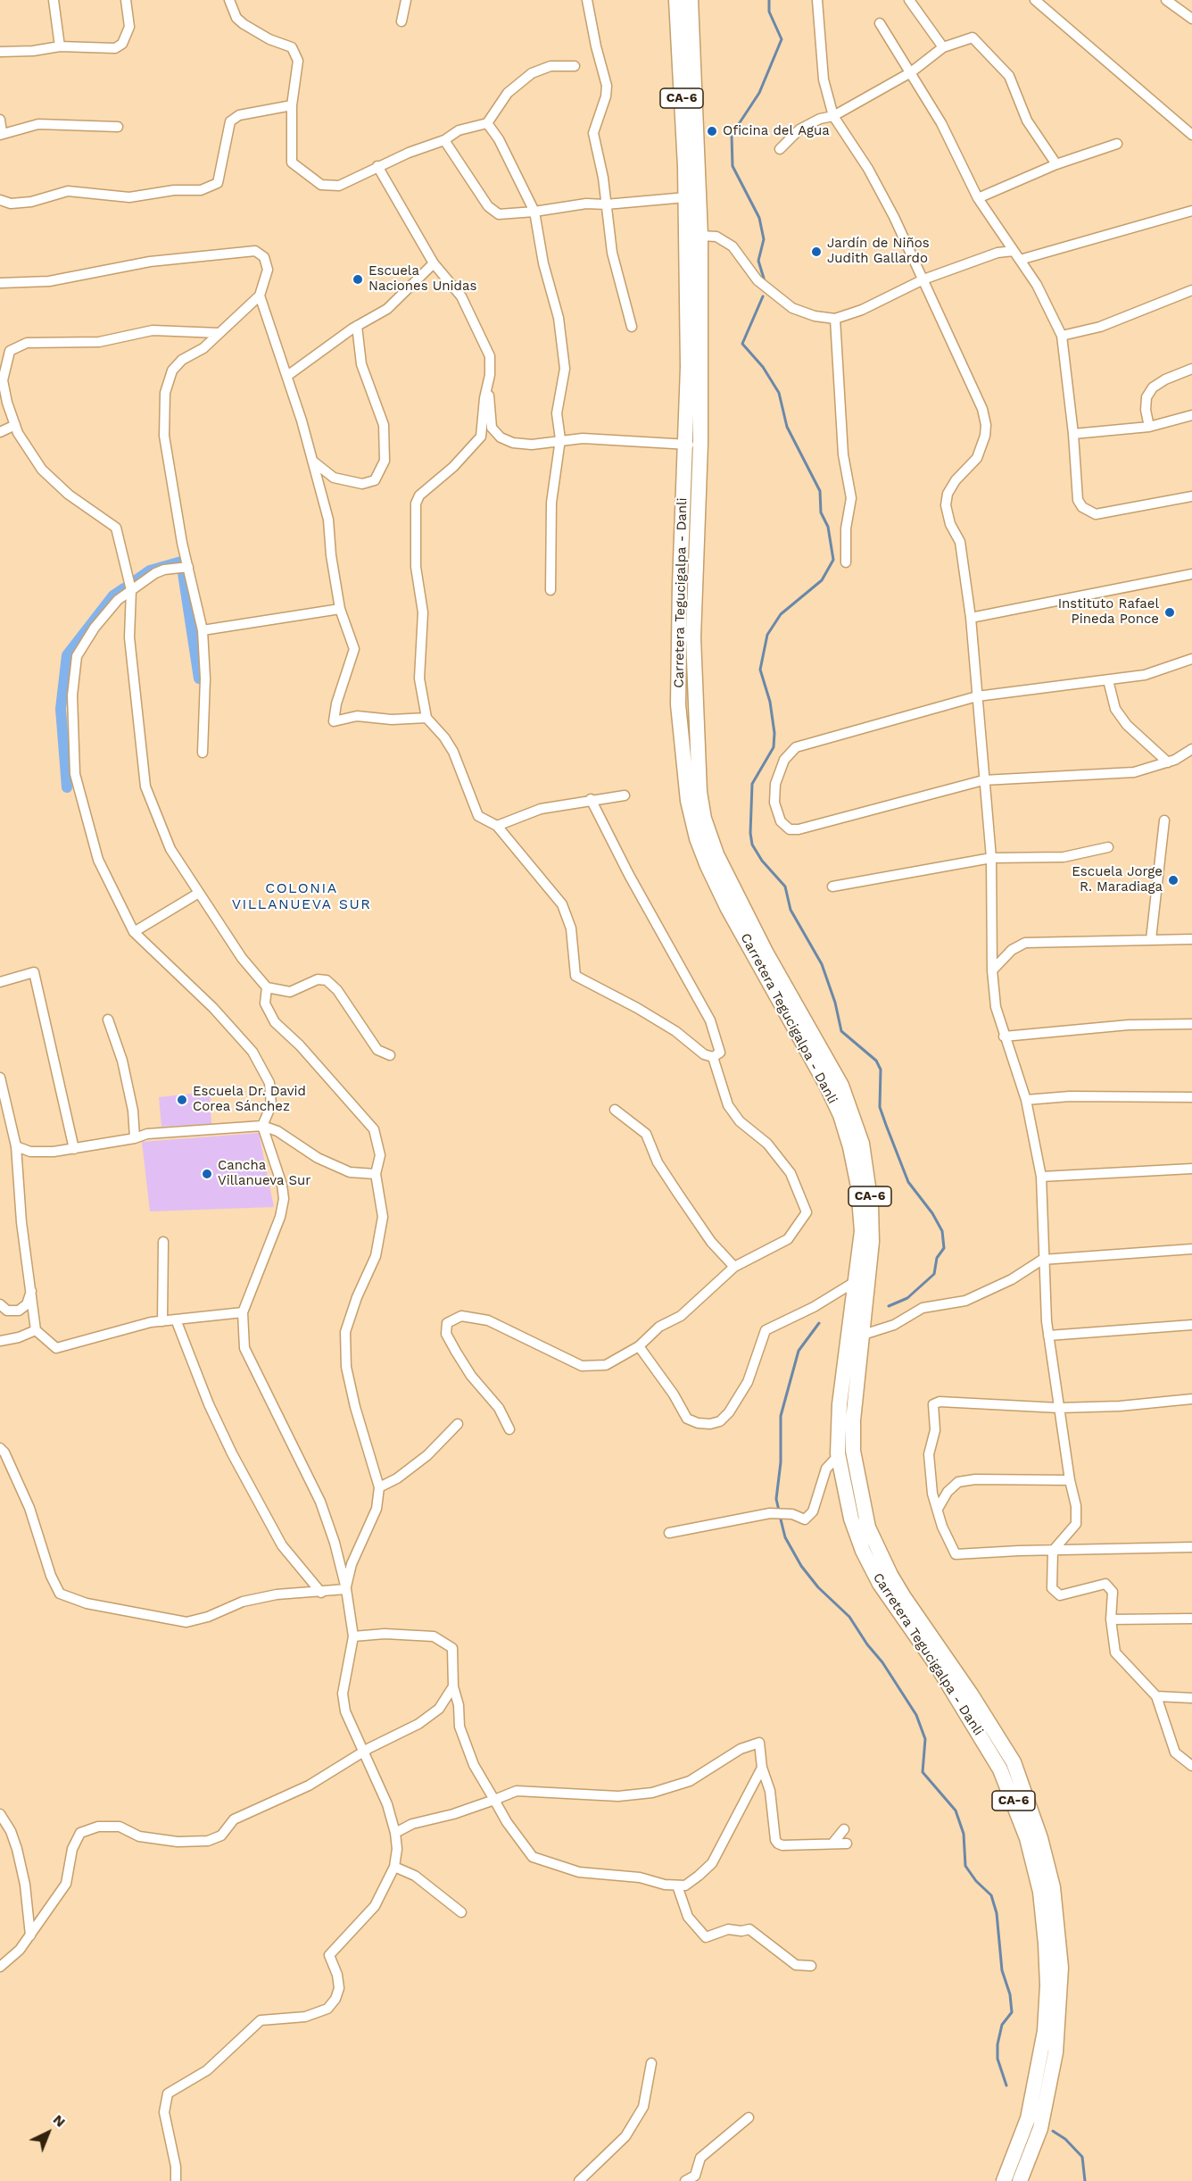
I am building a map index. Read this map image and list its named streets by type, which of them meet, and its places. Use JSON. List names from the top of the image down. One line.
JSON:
{"streets":{"highway":["CA-6","Carretera Tegucigalpa - Danli"]},"districts":["COLONIA VILLANUEVA SUR"],"places":["Oficina del Agua","Jardín de Niños Judith Gallardo","Escuela Naciones Unidas","Instituto Rafael Pineda Ponce","Escuela Jorge R. Maradiaga","Escuela Dr. David Corea Sánchez","Cancha Villanueva Sur"],"north":"top right"}
